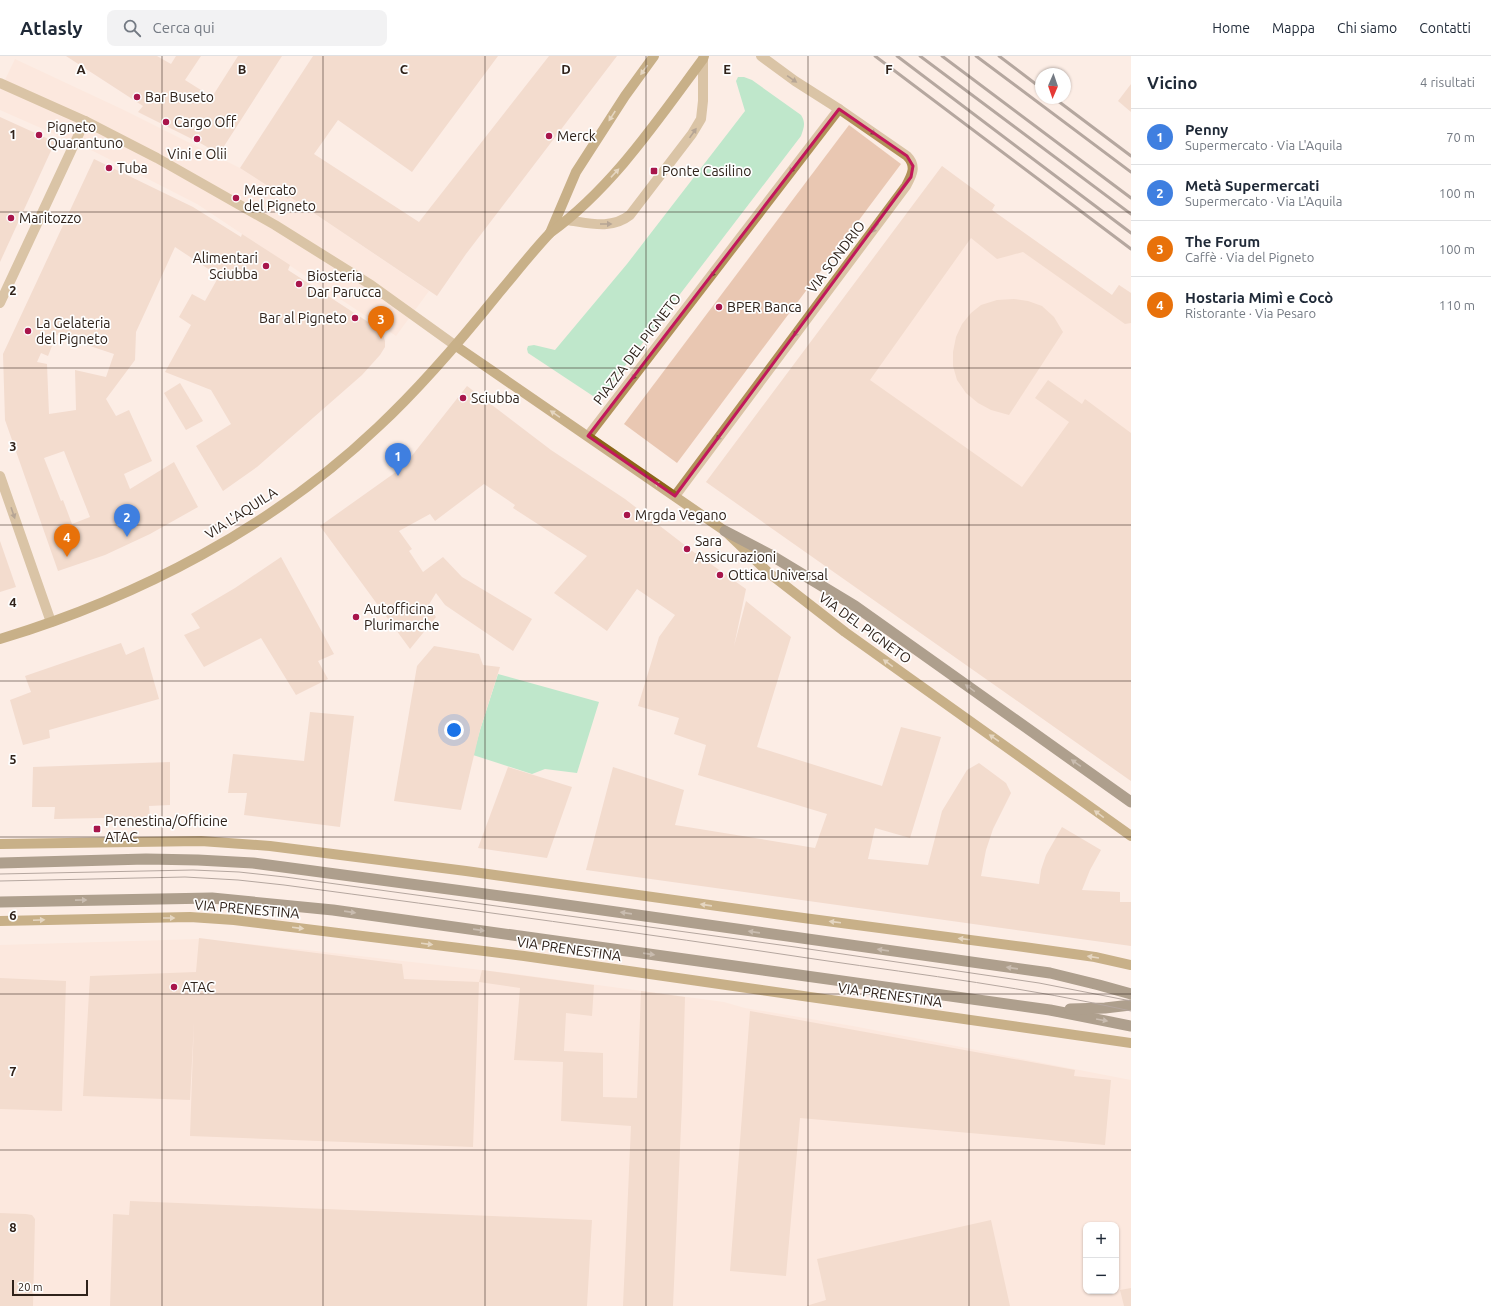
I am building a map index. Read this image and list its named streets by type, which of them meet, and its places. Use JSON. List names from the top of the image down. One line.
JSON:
{"streets":{"main road":["VIA L'AQUILA","VIA DEL PIGNETO","VIA PRENESTINA"],"street":["VIA SONDRIO","PIAZZA DEL PIGNETO"]},"crossings":[["VIA SONDRIO","PIAZZA DEL PIGNETO"],["VIA SONDRIO","VIA DEL PIGNETO"],["PIAZZA DEL PIGNETO","VIA DEL PIGNETO"]],"one_way":["VIA SONDRIO","PIAZZA DEL PIGNETO","VIA DEL PIGNETO"],"places":{"other":["Bar Buseto","Cargo Off","Pigneto Quarantuno","Merck","Vini e Olii","Tuba","Mercato del Pigneto","Maritozzo","Alimentari Sciubba","Biosteria Dar Parucca","BPER Banca","Bar al Pigneto","La Gelateria del Pigneto","Sciubba","Mrgda Vegano","Sara Assicurazioni","Ottica Universal","Autofficina Plurimarche","ATAC"],"transit":["Ponte Casilino","Prenestina/Officine ATAC"]},"scale_bar":"20 m","north":"bottom","page":{"header":"Atlasly","search":"Cerca qui","nav":["Home","Mappa","Chi siamo","Contatti"],"heading":["Vicino","4 risultati"],"list":[{"mark":"1","name":"Penny","note":"Supermercato · Via L'Aquila","value":"70 m"},{"mark":"2","name":"Metà Supermercati","note":"Supermercato · Via L'Aquila","value":"100 m"},{"mark":"3","name":"The Forum","note":"Caffè · Via del Pigneto","value":"100 m"},{"mark":"4","name":"Hostaria Mimì e Cocò","note":"Ristorante · Via Pesaro","value":"110 m"}],"pins":["3","1","2","4"],"map_buttons":["+","−"],"scale":"20 m"},"grid":{"columns":["A","B","C","D","E","F"],"rows":["1","2","3","4","5","6","7","8"]}}
